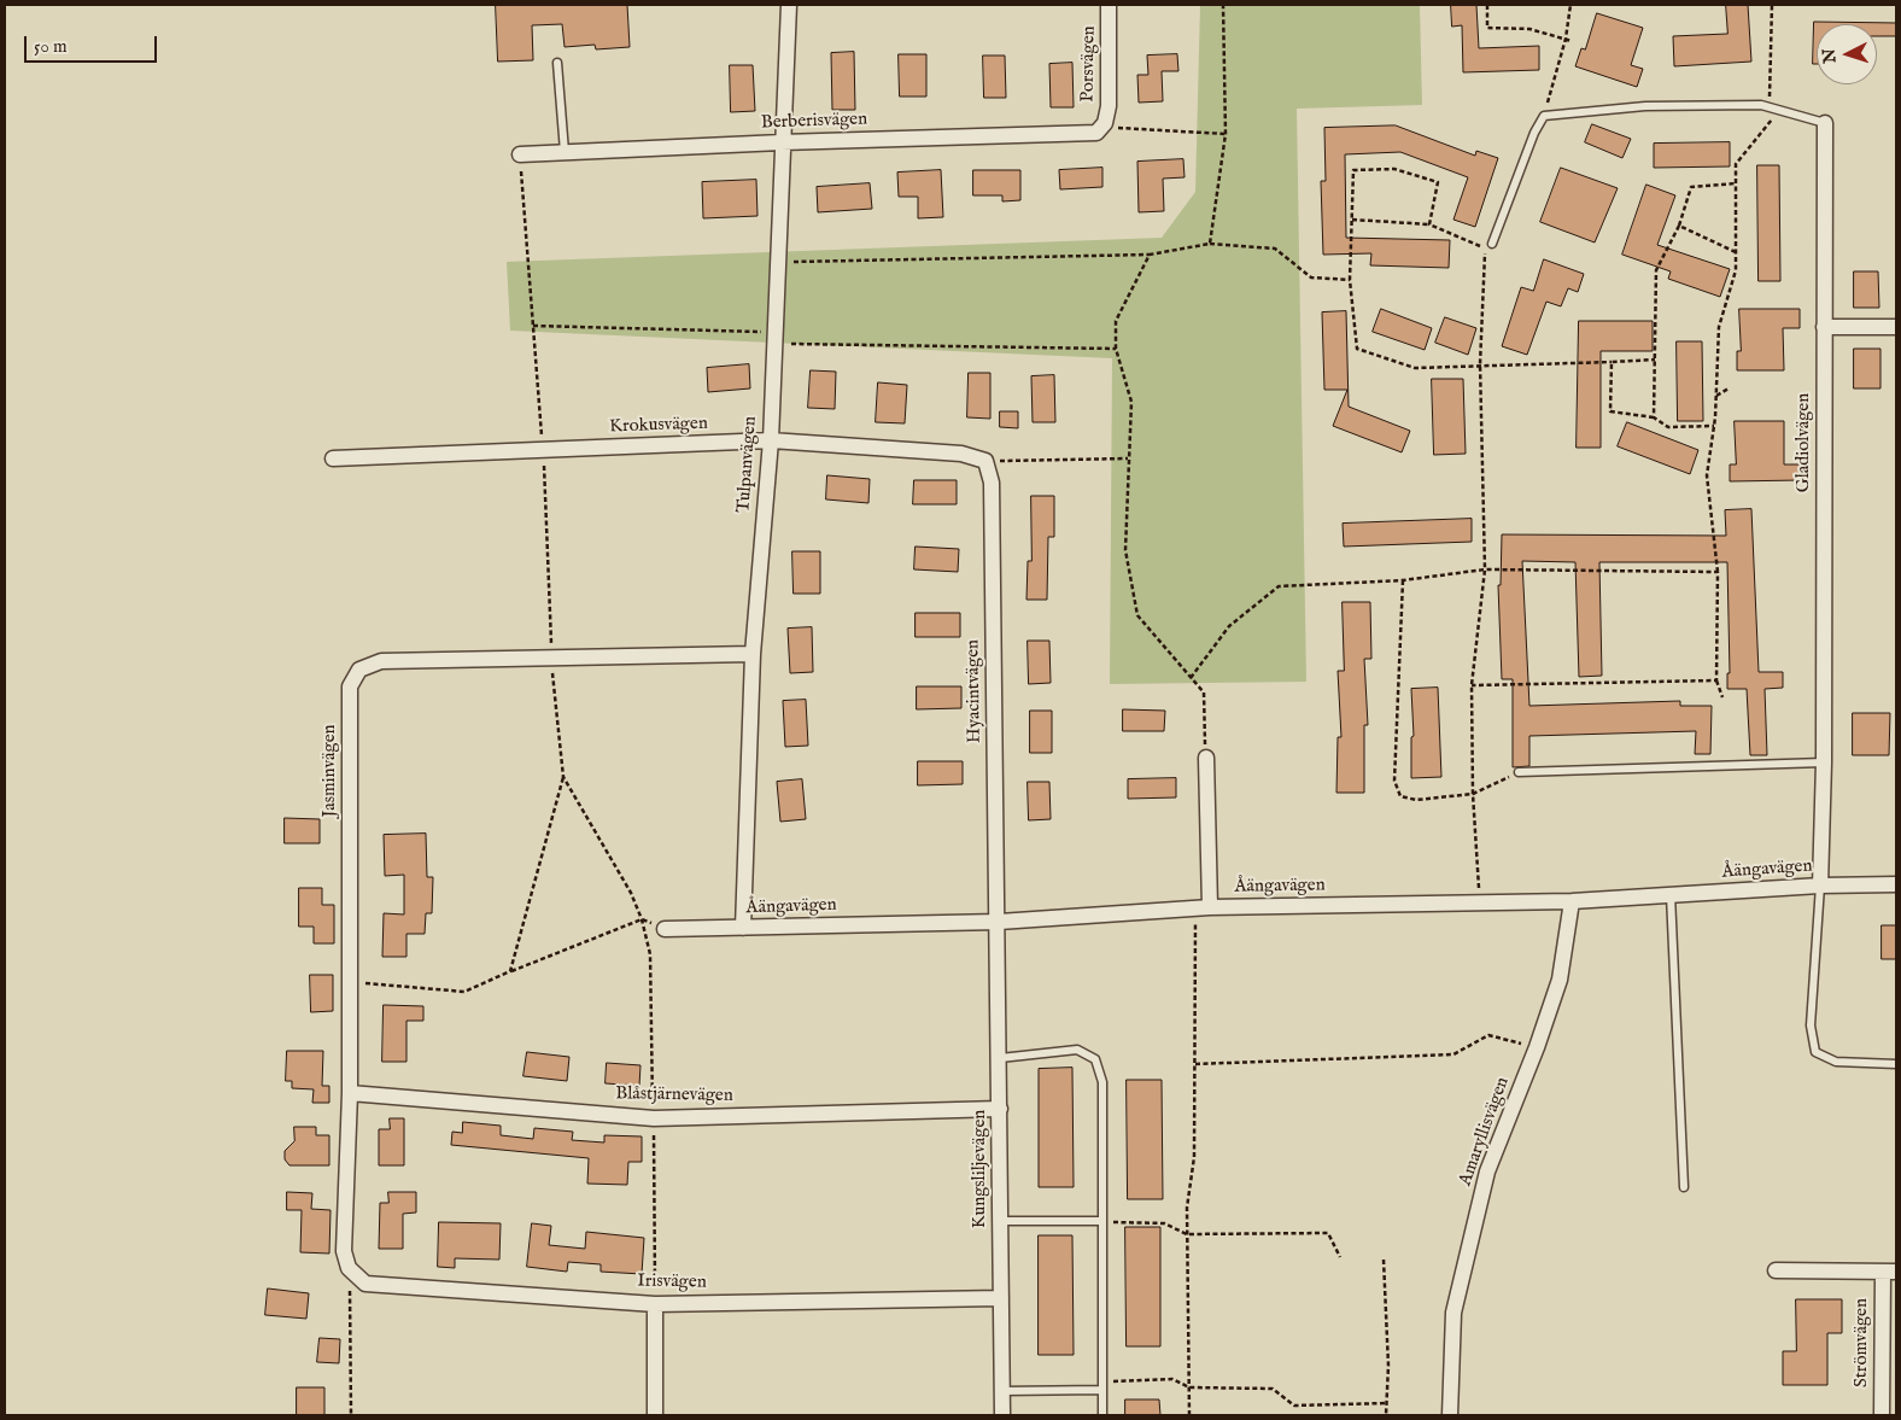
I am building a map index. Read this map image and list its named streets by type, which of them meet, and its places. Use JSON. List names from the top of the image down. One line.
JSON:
{"streets":{"street":["Porsvägen","Berberisvägen","Krokusvägen","Gladiolvägen","Tulpanvägen","Hyacintvägen","Jasminvägen","Åängavägen","Blåstjärnevägen","Amaryllisvägen","Kungsliljevägen","Irisvägen","Strömvägen"]},"crossings":[["Porsvägen","Berberisvägen"],["Berberisvägen","Tulpanvägen"],["Krokusvägen","Tulpanvägen"],["Krokusvägen","Hyacintvägen"],["Gladiolvägen","Åängavägen"],["Tulpanvägen","Jasminvägen"],["Tulpanvägen","Åängavägen"],["Hyacintvägen","Åängavägen"],["Hyacintvägen","Kungsliljevägen"],["Jasminvägen","Blåstjärnevägen"],["Jasminvägen","Irisvägen"],["Åängavägen","Amaryllisvägen"],["Åängavägen","Kungsliljevägen"],["Blåstjärnevägen","Kungsliljevägen"],["Kungsliljevägen","Irisvägen"]],"scale_bar":"50 m","north":"left"}
